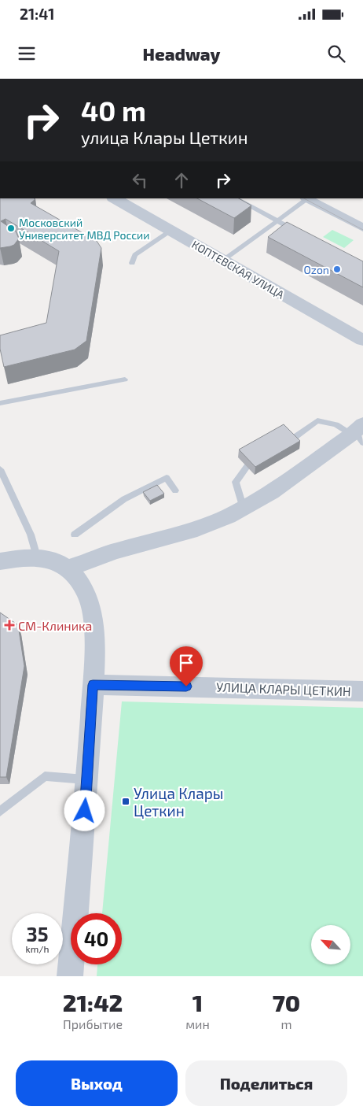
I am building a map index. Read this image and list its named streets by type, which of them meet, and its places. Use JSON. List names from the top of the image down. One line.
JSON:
{"streets":{"street":["КОПТЕВСКАЯ УЛИЦА","УЛИЦА КЛАРЫ ЦЕТКИН"]},"places":{"other":["Московский Университет МВД России","Ozon"],"health":["СМ-Клиника"],"transit":["Улица Клары Цеткин"]},"north":"top left","page":{"status":"21:41","header":"Headway","turn":["40 m","улица Клары Цеткин"],"speed":"35 km/h","limit":"40","eta":["21:42","Прибытие","1","мин","70","m"],"buttons":["Выход","Поделиться"]}}
